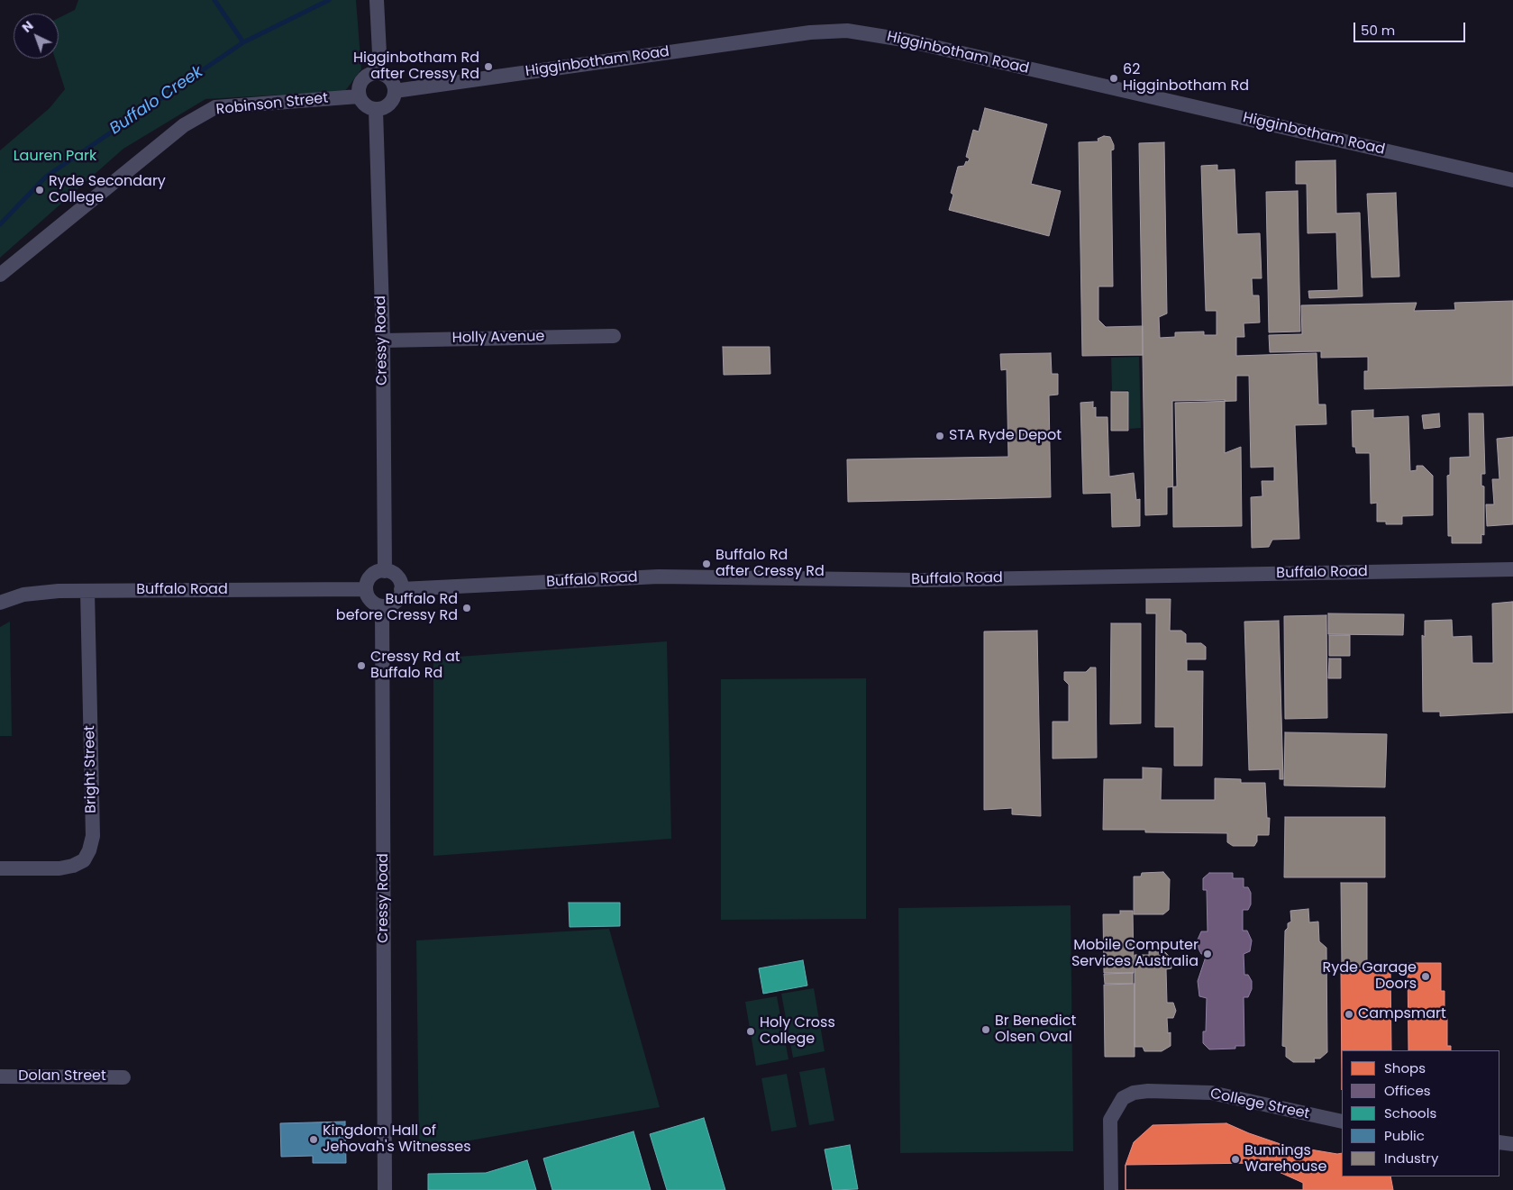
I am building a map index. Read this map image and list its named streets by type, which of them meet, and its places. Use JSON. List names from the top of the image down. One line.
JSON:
{"streets":{"street":["Higginbotham Road","Robinson Street","Holly Avenue","Cressy Road","Buffalo Road","Bright Street","Dolan Street","College Street"]},"crossings":[["Higginbotham Road","Robinson Street"],["Higginbotham Road","Cressy Road"],["Robinson Street","Cressy Road"],["Holly Avenue","Cressy Road"],["Cressy Road","Buffalo Road"],["Buffalo Road","Bright Street"]],"water":["Buffalo Creek"],"parks":["Lauren Park"],"places":["Higginbotham Rd after Cressy Rd","62 Higginbotham Rd","Ryde Secondary College","STA Ryde Depot","Buffalo Rd after Cressy Rd","Buffalo Rd before Cressy Rd","Cressy Rd at Buffalo Rd","Mobile Computer Services Australia","Ryde Garage Doors","Campsmart","Br Benedict Olsen Oval","Holy Cross College","Kingdom Hall of Jehovah's Witnesses","Bunnings Warehouse"],"legend":["Shops","Offices","Schools","Public","Industry"],"scale_bar":"50 m","north":"top left"}
